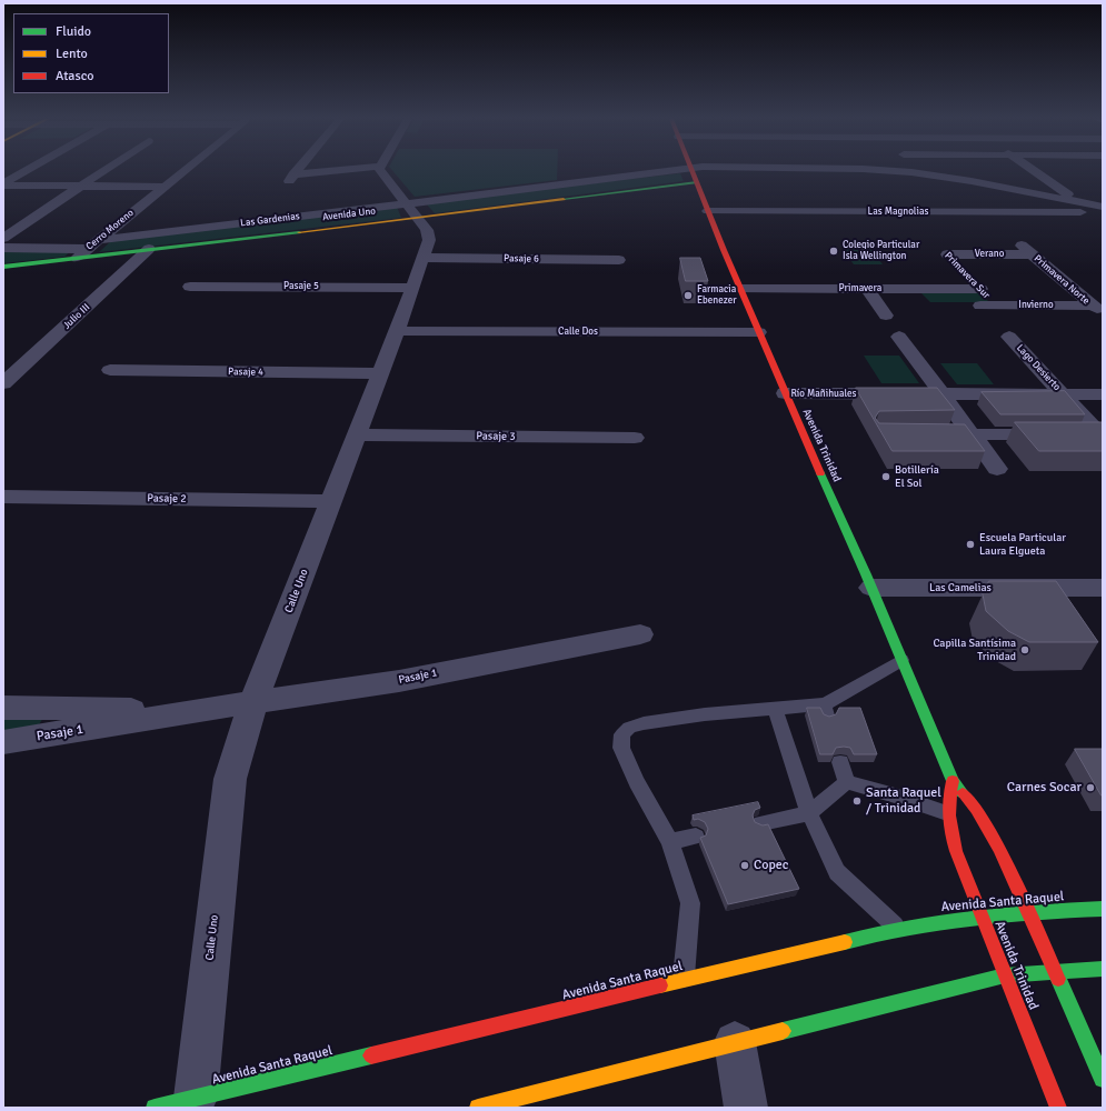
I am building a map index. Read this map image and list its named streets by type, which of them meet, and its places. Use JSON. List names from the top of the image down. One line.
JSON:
{"streets":{"main road":["Avenida Uno","Avenida Trinidad","Avenida Santa Raquel"],"street":["Las Magnolias","Las Gardenias","Cerro Moreno","Verano","Pasaje 6","Primavera Sur","Primavera Norte","Pasaje 5","Primavera","Invierno","Julio III","Calle Dos","Lago Desierto","Pasaje 4","Río Mañihuales","Pasaje 3","Pasaje 2","Las Camelias","Calle Uno","Pasaje 1"]},"crossings":[["Las Magnolias","Las Gardenias"],["Las Magnolias","Avenida Trinidad"],["Avenida Uno","Las Gardenias"],["Avenida Uno","Cerro Moreno"],["Avenida Uno","Julio III"],["Avenida Uno","Avenida Trinidad"],["Avenida Uno","Calle Uno"],["Las Gardenias","Cerro Moreno"],["Las Gardenias","Calle Uno"],["Verano","Primavera Sur"],["Verano","Primavera Norte"],["Pasaje 6","Calle Uno"],["Primavera Sur","Primavera"],["Primavera Sur","Invierno"],["Primavera Norte","Invierno"],["Pasaje 5","Calle Uno"],["Primavera","Avenida Trinidad"],["Calle Dos","Avenida Trinidad"],["Calle Dos","Calle Uno"],["Lago Desierto","Río Mañihuales"],["Pasaje 4","Calle Uno"],["Río Mañihuales","Avenida Trinidad"],["Pasaje 3","Calle Uno"],["Avenida Trinidad","Las Camelias"],["Avenida Trinidad","Avenida Santa Raquel"],["Pasaje 2","Calle Uno"],["Calle Uno","Pasaje 1"],["Calle Uno","Avenida Santa Raquel"]],"places":["Colegio Particular Isla Wellington","Farmacia Ebenezer","Botillería El Sol","Escuela Particular Laura Elgueta","Capilla Santísima Trinidad","Carnes Socar","Santa Raquel / Trinidad","Copec"],"legend":["Fluido","Lento","Atasco"]}
